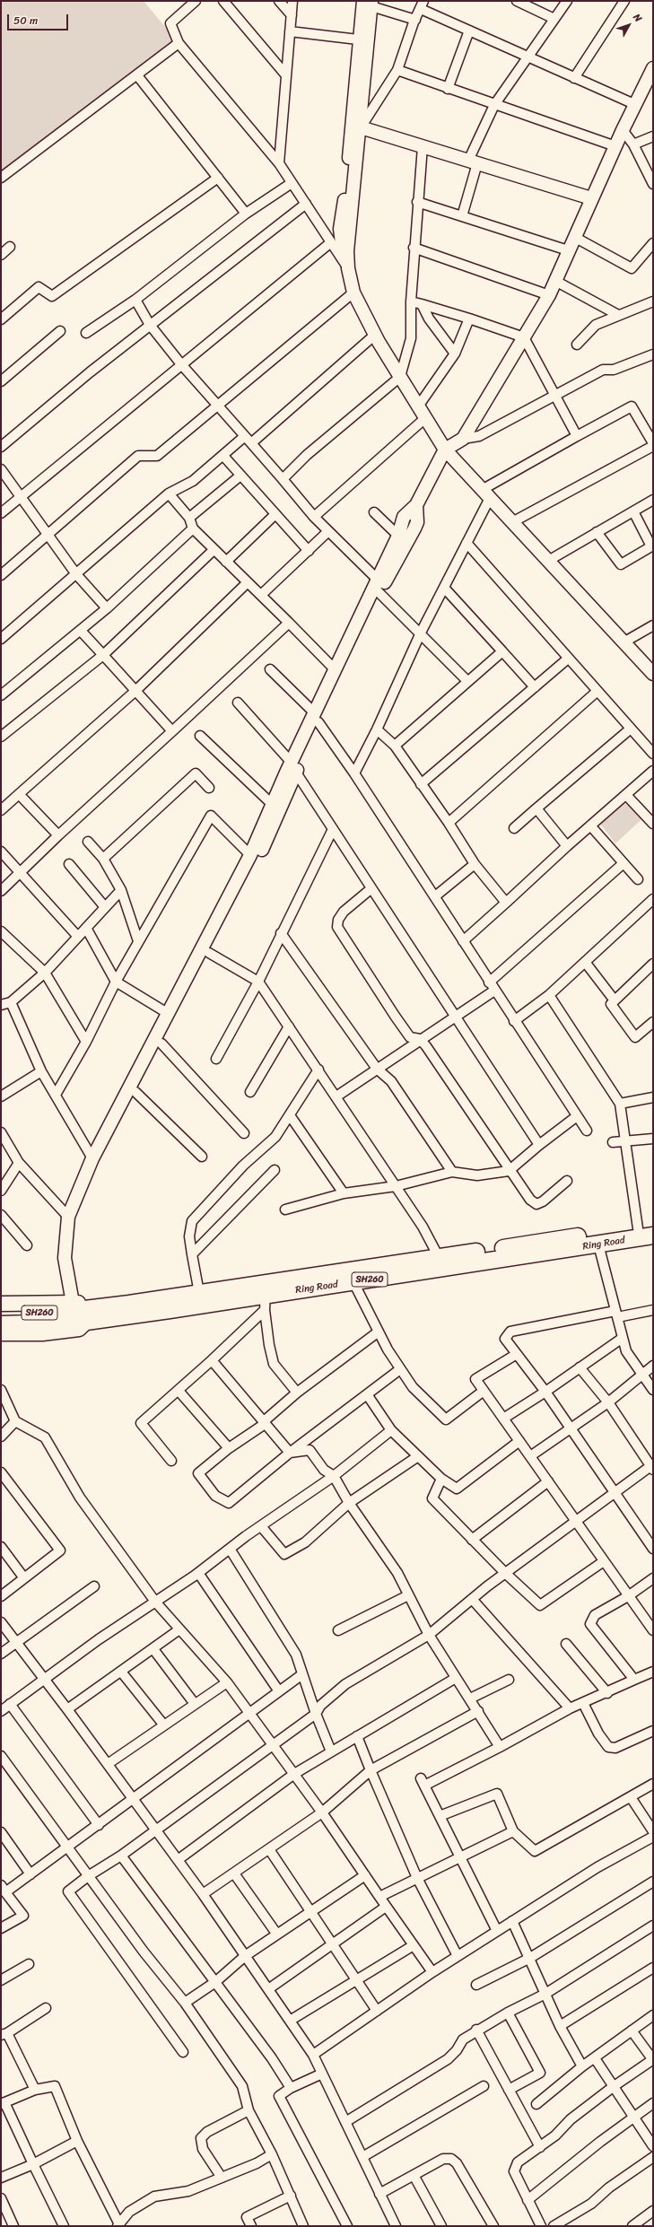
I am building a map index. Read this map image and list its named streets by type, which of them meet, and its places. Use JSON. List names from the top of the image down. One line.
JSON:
{"streets":{"highway":["Ring Road","SH260"]},"crossings":[["Ring Road","SH260"]],"scale_bar":"50 m","north":"top right"}
